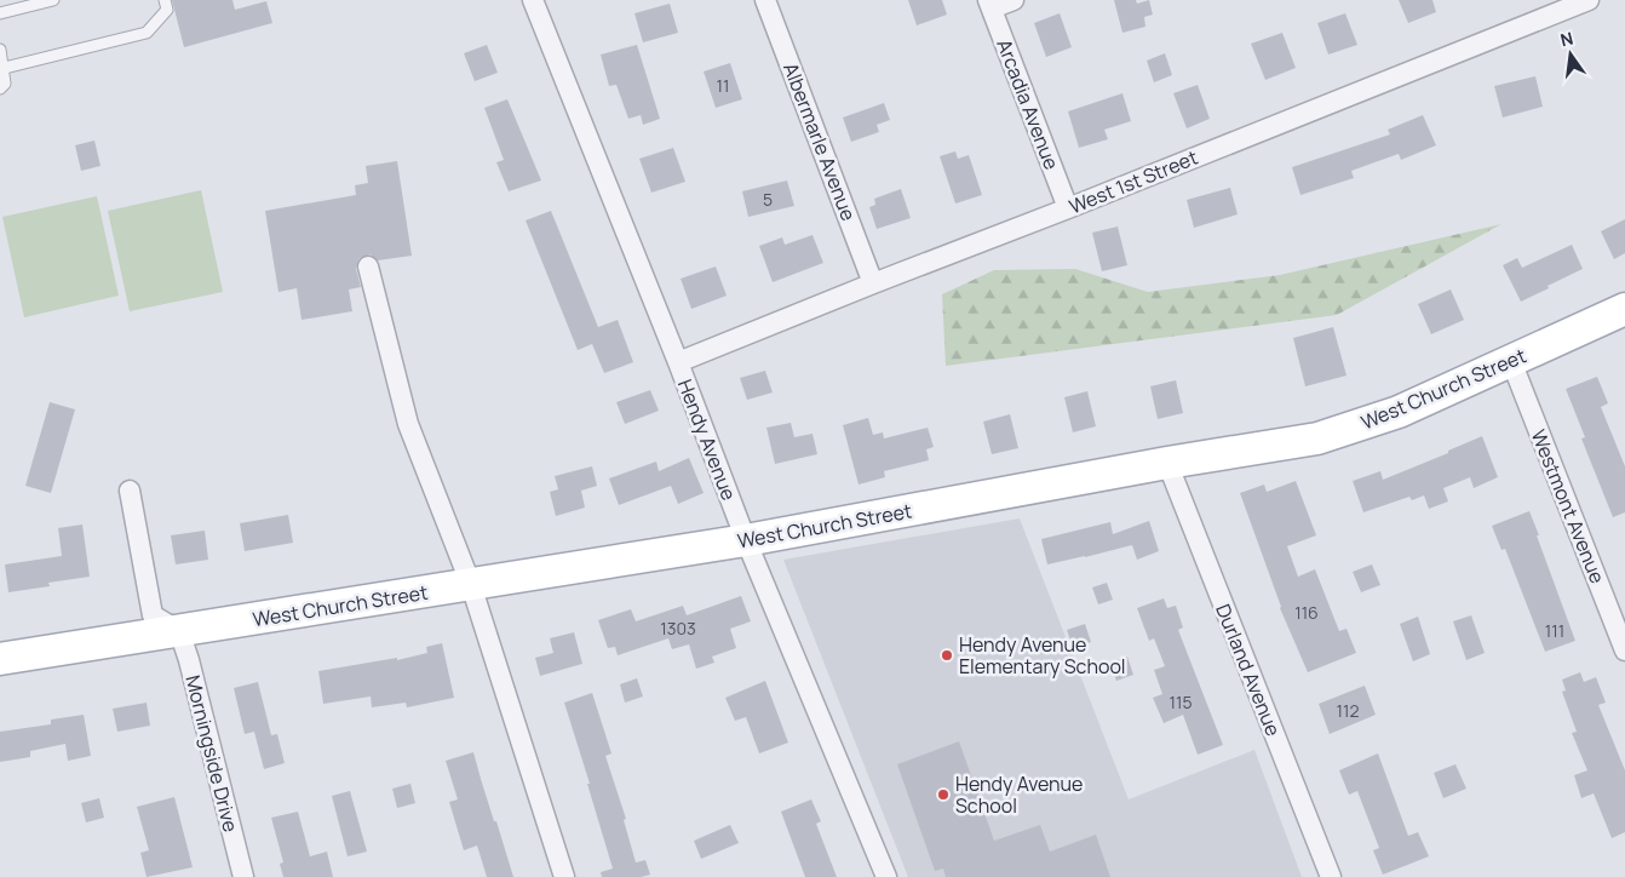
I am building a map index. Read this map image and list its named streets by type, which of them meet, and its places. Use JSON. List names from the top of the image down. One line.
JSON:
{"streets":{"main road":["West Church Street"],"street":["Arcadia Avenue","Albermarle Avenue","West 1st Street","Hendy Avenue","Westmont Avenue","Durland Avenue","Morningside Drive"]},"crossings":[["Arcadia Avenue","West 1st Street"],["Albermarle Avenue","West 1st Street"],["West 1st Street","Hendy Avenue"],["West Church Street","Hendy Avenue"],["West Church Street","Westmont Avenue"],["West Church Street","Durland Avenue"],["West Church Street","Morningside Drive"]],"places":["Hendy Avenue Elementary School","Hendy Avenue School"],"house_numbers":["11","5","116","1303","111","115","112"],"north":"top"}
